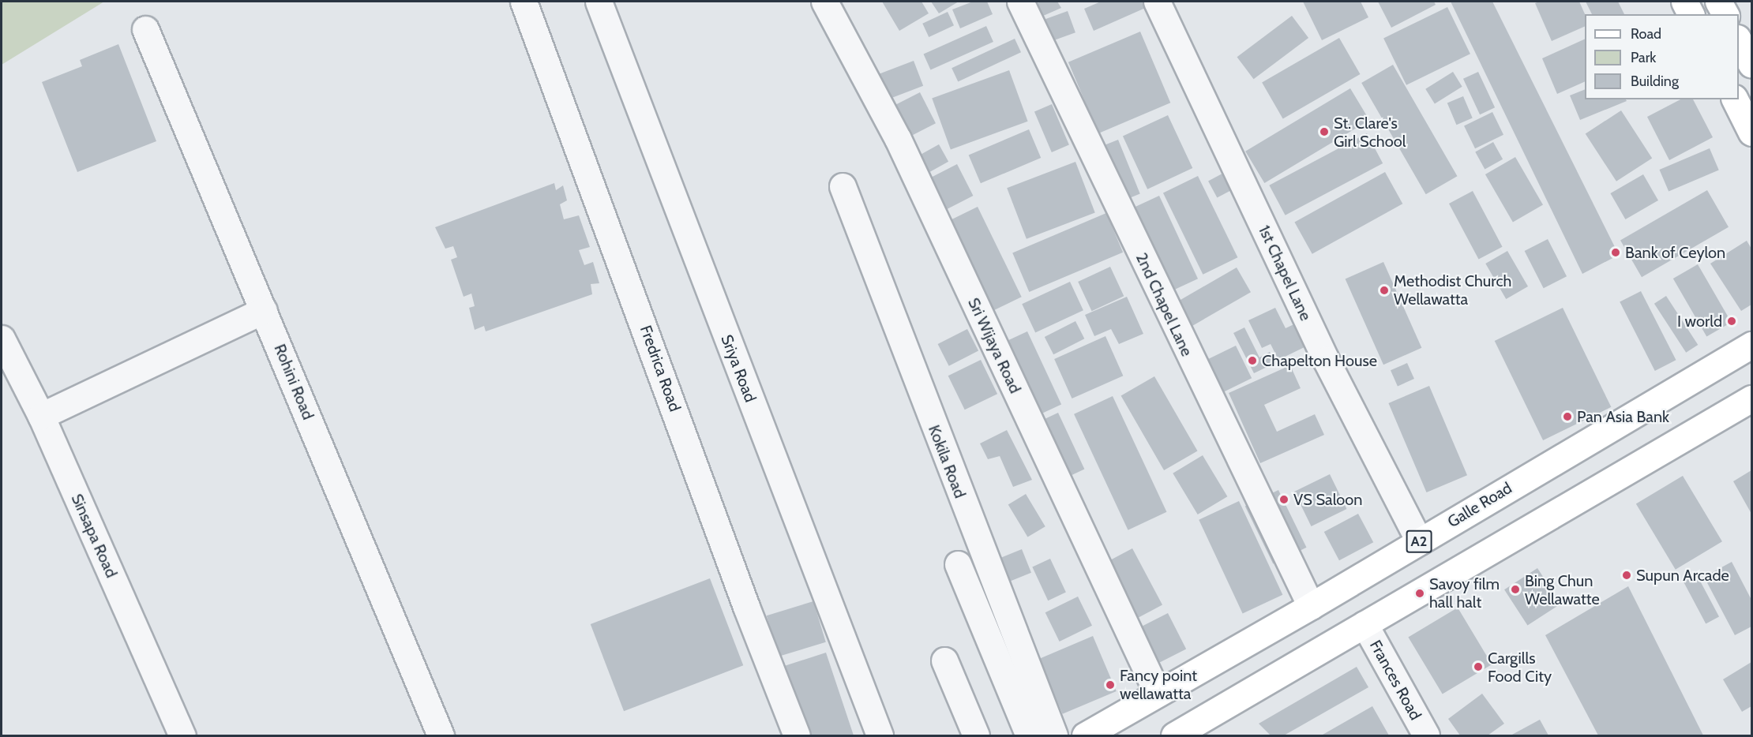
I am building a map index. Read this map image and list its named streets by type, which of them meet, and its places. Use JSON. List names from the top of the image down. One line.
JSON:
{"streets":{"main road":["Galle Road","A2"],"street":["1st Chapel Lane","2nd Chapel Lane","Sri Wijaya Road","Fredrica Road","Sriya Road","Rohini Road","Kokila Road","Sinsapa Road","Frances Road"]},"crossings":[["1st Chapel Lane","Galle Road"],["2nd Chapel Lane","Galle Road"],["Sri Wijaya Road","Galle Road"]],"places":["St. Clare's Girl School","Bank of Ceylon","Methodist Church Wellawatta","I world","Chapelton House","Pan Asia Bank","VS Saloon","Supun Arcade","Bing Chun Wellawatte","Savoy film hall halt","Cargills Food City","Fancy point wellawatta"],"legend":["Road","Park","Building"]}
